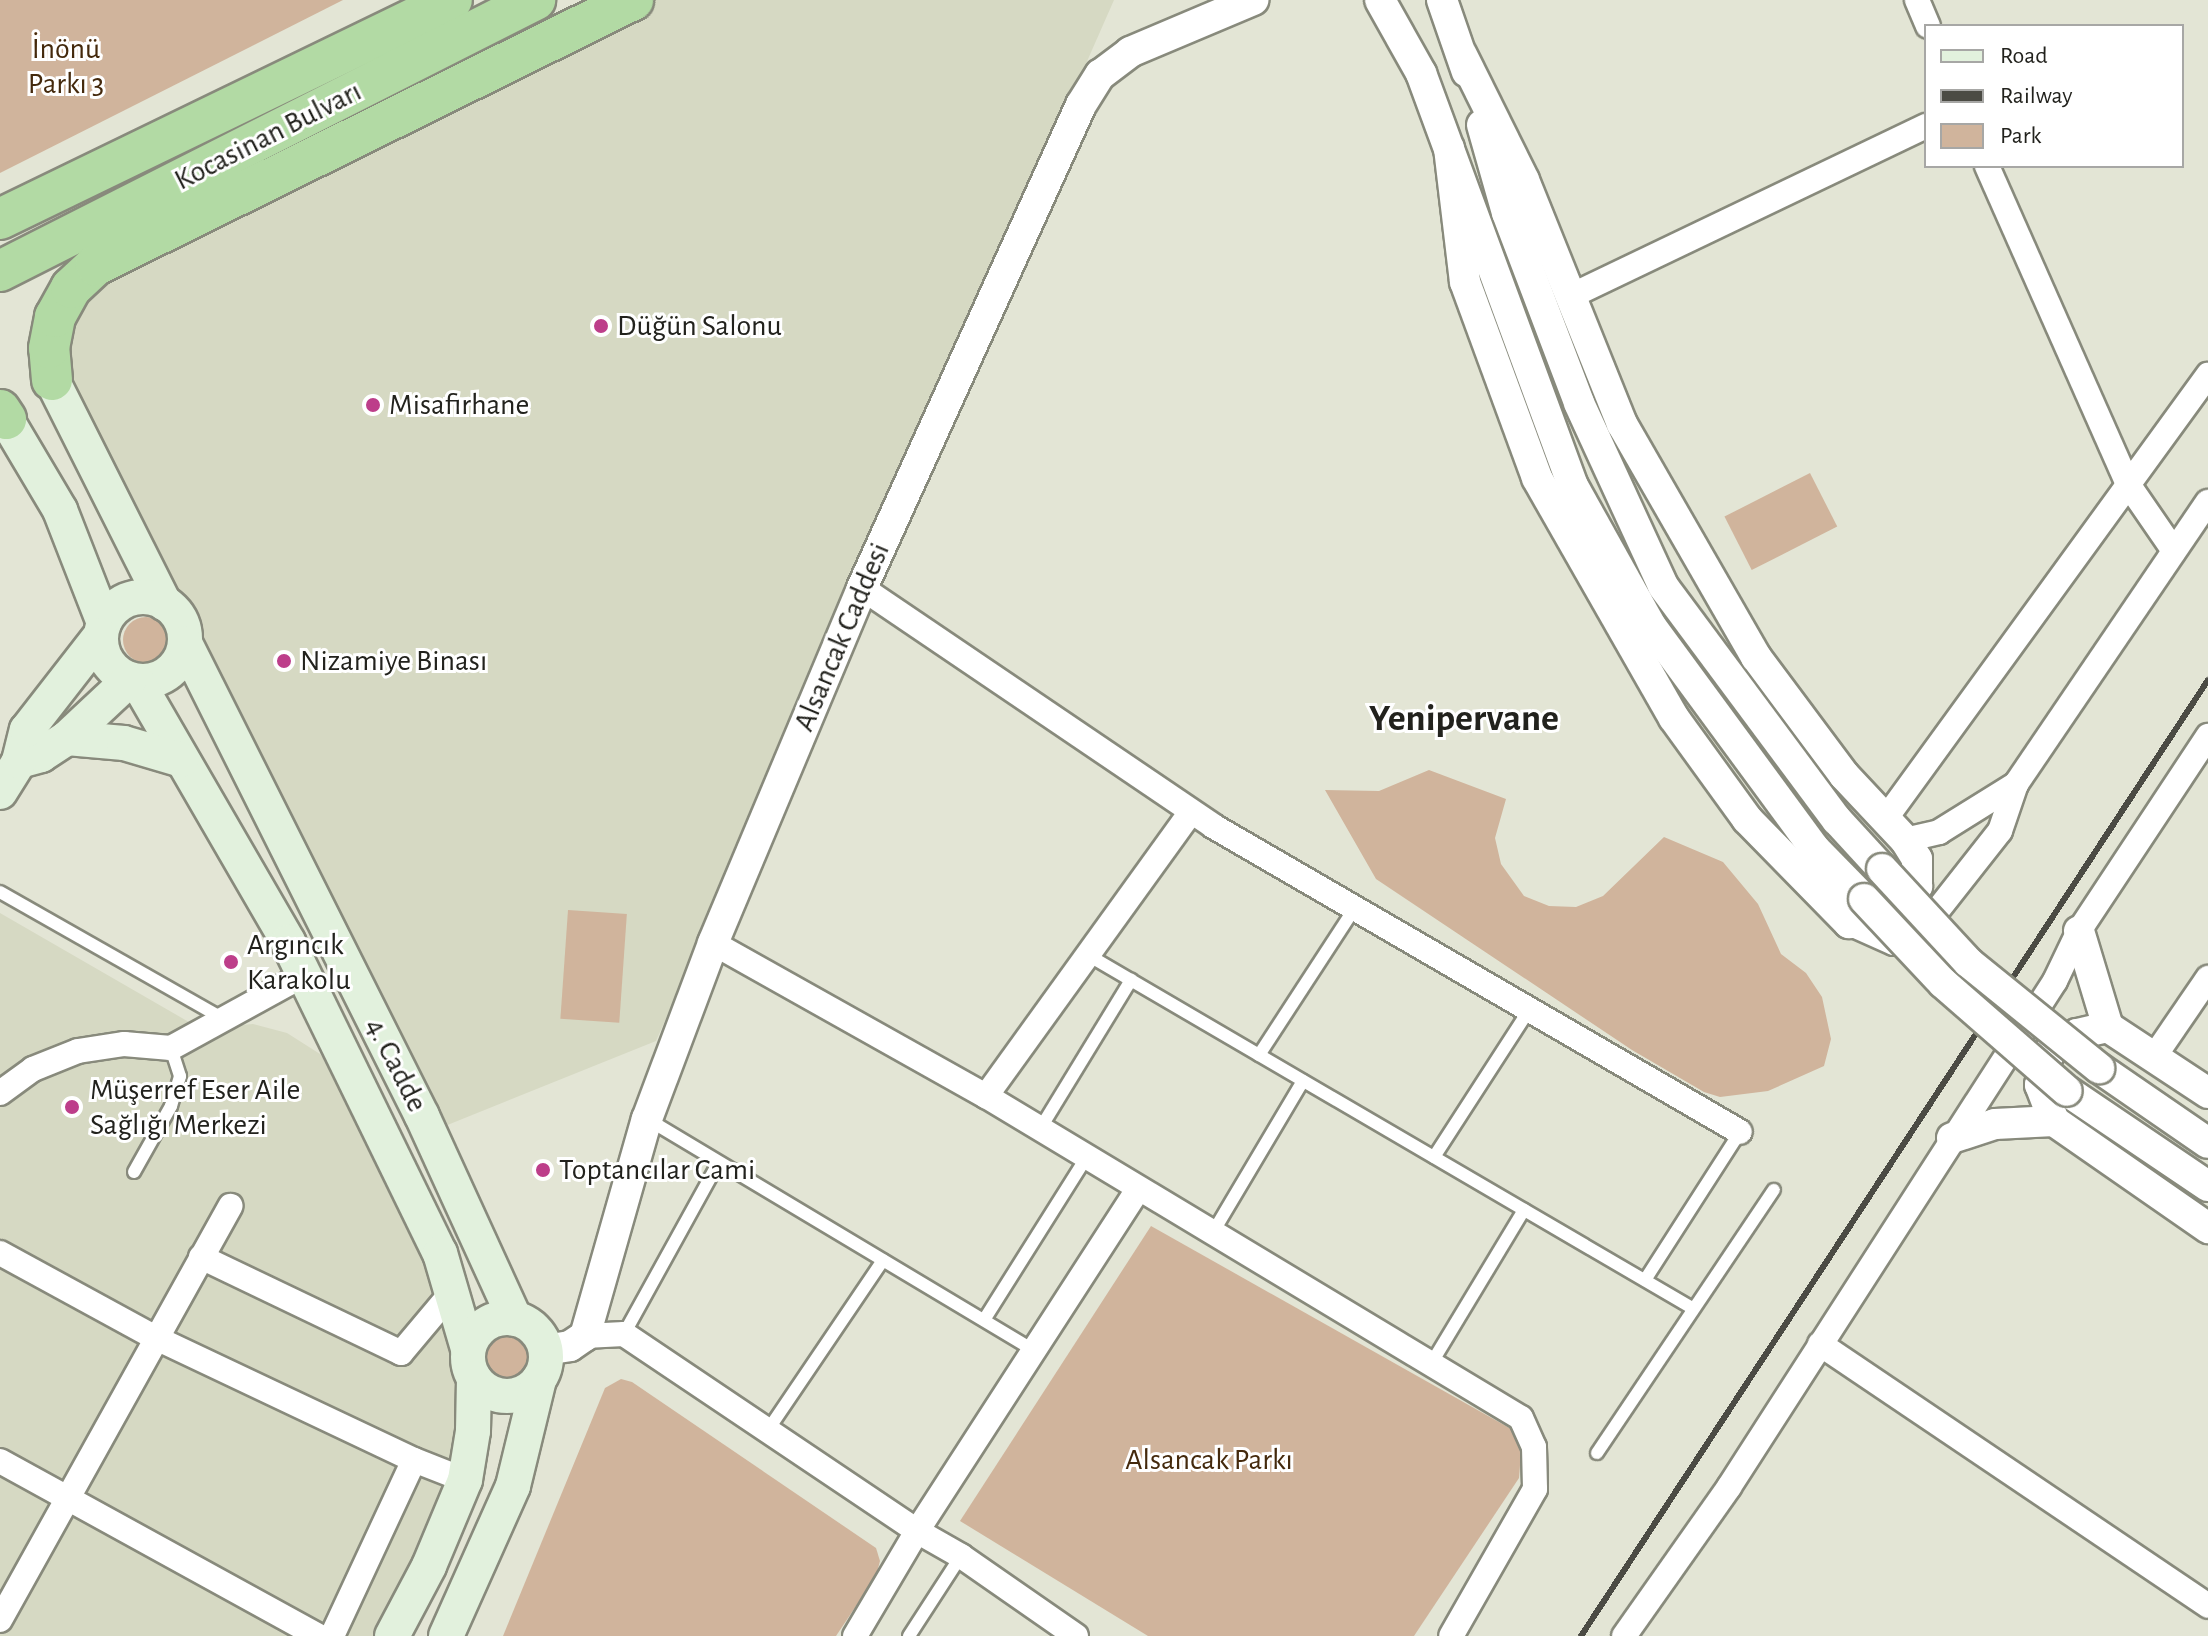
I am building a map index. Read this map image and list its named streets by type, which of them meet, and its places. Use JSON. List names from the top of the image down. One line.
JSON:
{"streets":{"highway":["Kocasinan Bulvarı"],"main road":["4. Cadde"],"street":["Alsancak Caddesi"]},"districts":["Yenipervane"],"parks":["İnönü Parkı 3","Alsancak Parkı"],"places":["Düğün Salonu","Misafirhane","Nizamiye Binası","Argıncık Karakolu","Müşerref Eser Aile Sağlığı Merkezi","Toptancılar Cami"],"legend":["Road","Railway","Park"]}
